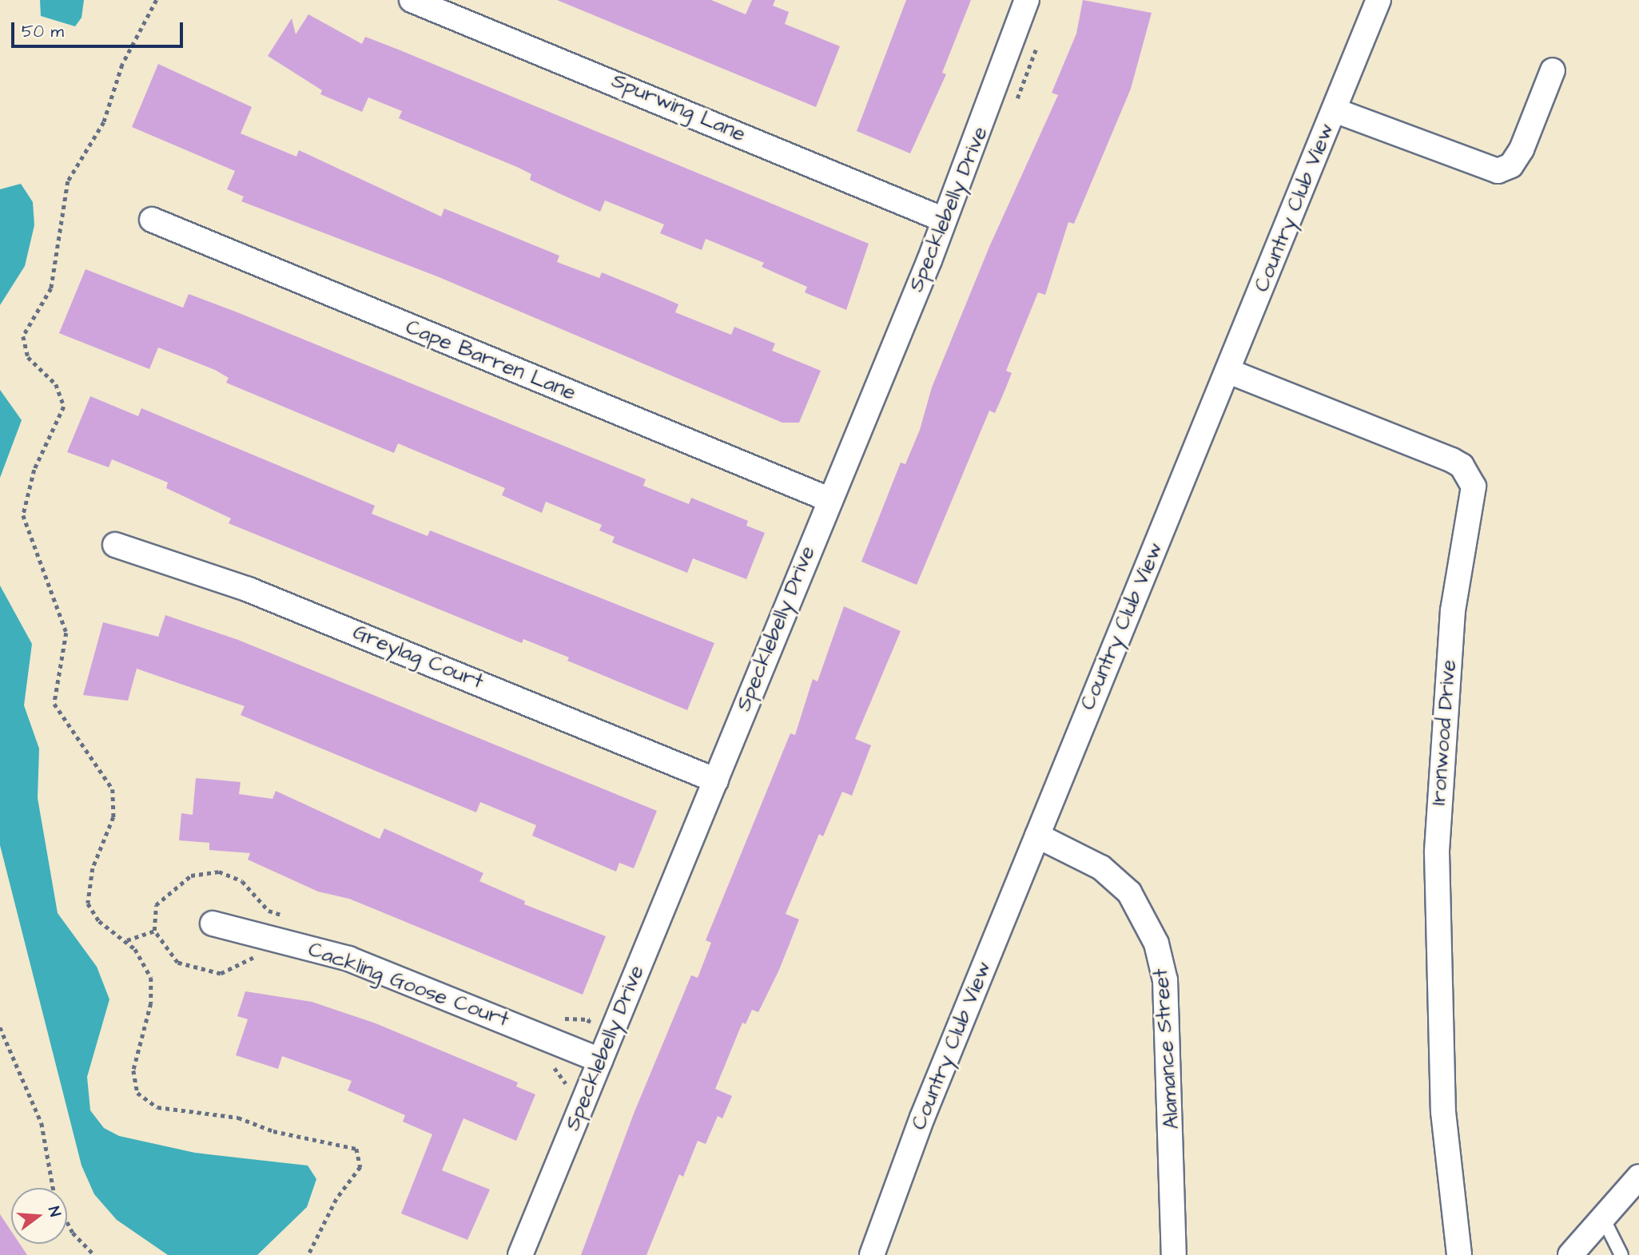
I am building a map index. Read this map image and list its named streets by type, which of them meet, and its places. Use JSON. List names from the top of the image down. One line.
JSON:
{"streets":{"street":["Spurwing Lane","Country Club View","Specklebelly Drive","Cape Barren Lane","Greylag Court","Ironwood Drive","Cackling Goose Court","Alamance Street"]},"crossings":[["Spurwing Lane","Specklebelly Drive"],["Country Club View","Ironwood Drive"],["Country Club View","Alamance Street"],["Specklebelly Drive","Cape Barren Lane"],["Specklebelly Drive","Greylag Court"],["Specklebelly Drive","Cackling Goose Court"]],"scale_bar":"50 m","north":"right"}
